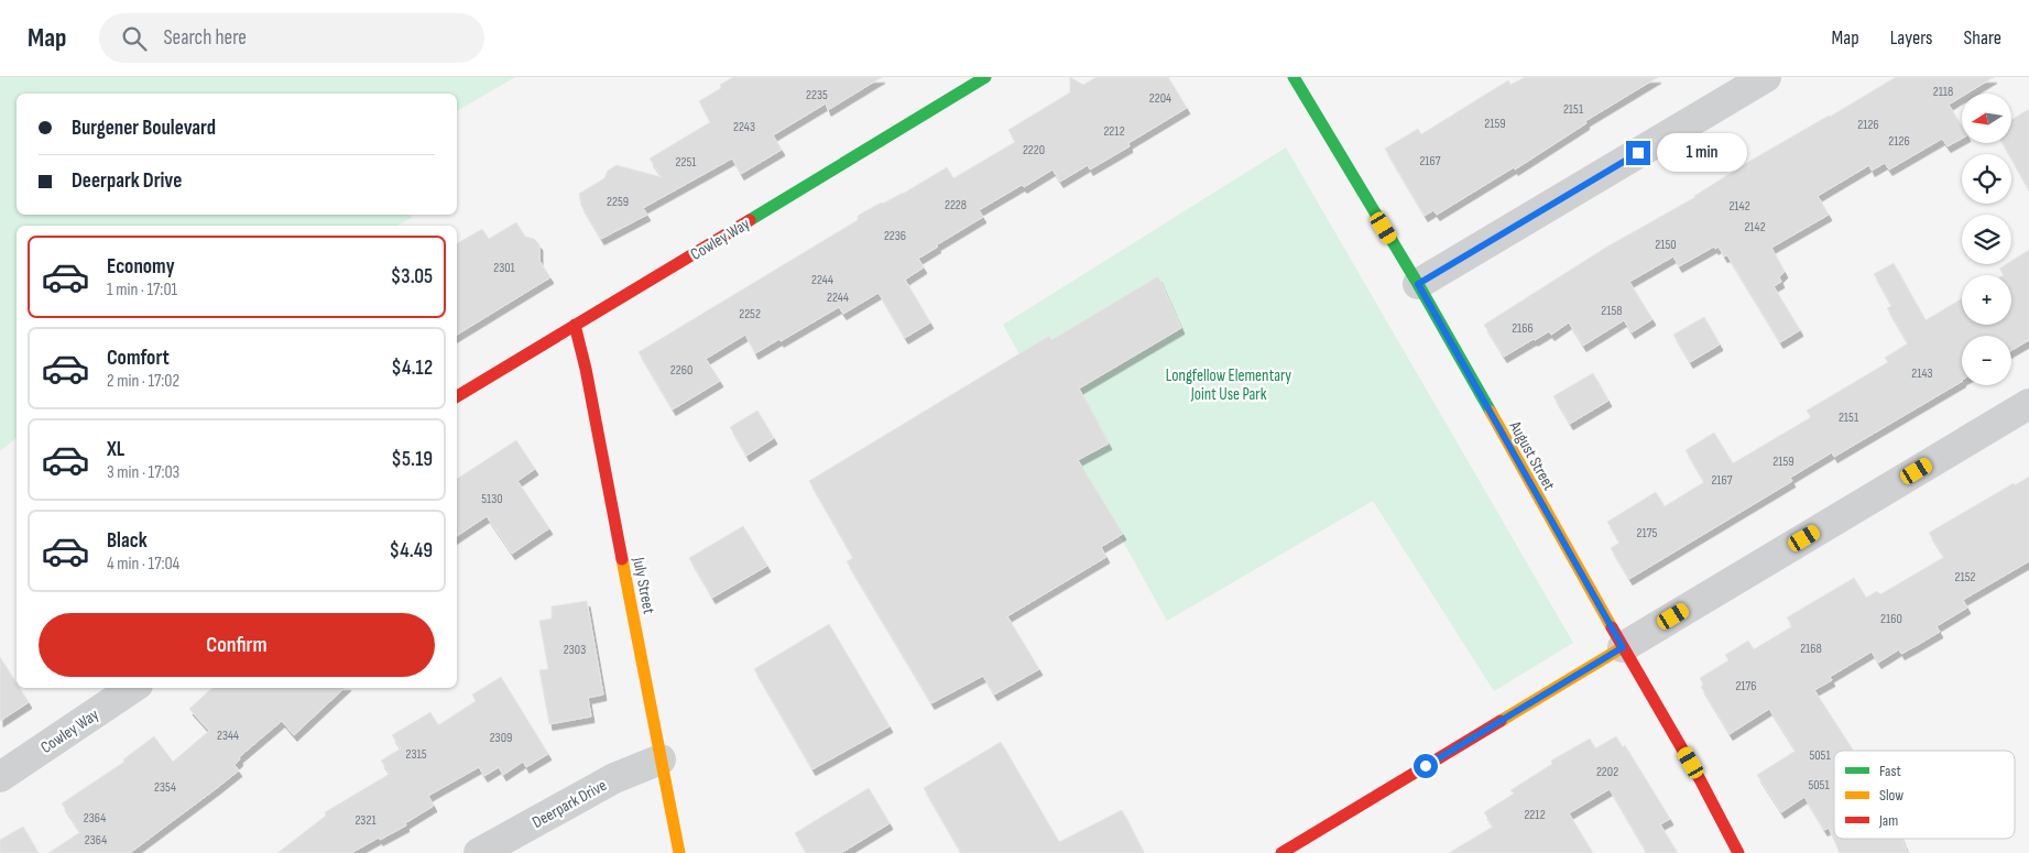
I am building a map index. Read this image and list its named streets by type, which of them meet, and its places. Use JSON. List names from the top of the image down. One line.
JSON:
{"streets":{"street":["Cowley Way","August Street","July Street","Deerpark Drive"]},"crossings":[["Cowley Way","July Street"],["July Street","Deerpark Drive"]],"parks":["Longfellow Elementary Joint Use Park"],"house_numbers":["2118","2235","2204","2151","2159","2126","2243","2212","2126","2220","2167","2251","2259","2228","2142","2142","2236","2150","2301","2244","2244","2158","2252","2166","2260","2143","2151","2159","2167","5130","2175","2152","2160","2168","2303","2176","2344","2309","2315","5051","2202","5051","2354","2212","2364","2321","2364"],"legend":["Fast","Slow","Jam"],"north":"left","page":{"header":"Map","search":"Search here","nav":["Map","Layers","Share"],"map_buttons":["+","−"],"banner":["Burgener Boulevard","Deerpark Drive"],"bubble":"1 min","list":[{"name":"Economy","note":"1 min · 17:01","value":"$3.05"},{"name":"Comfort","note":"2 min · 17:02","value":"$4.12"},{"name":"XL","note":"3 min · 17:03","value":"$5.19"},{"name":"Black","note":"4 min · 17:04","value":"$4.49"}],"buttons":"Confirm"}}
